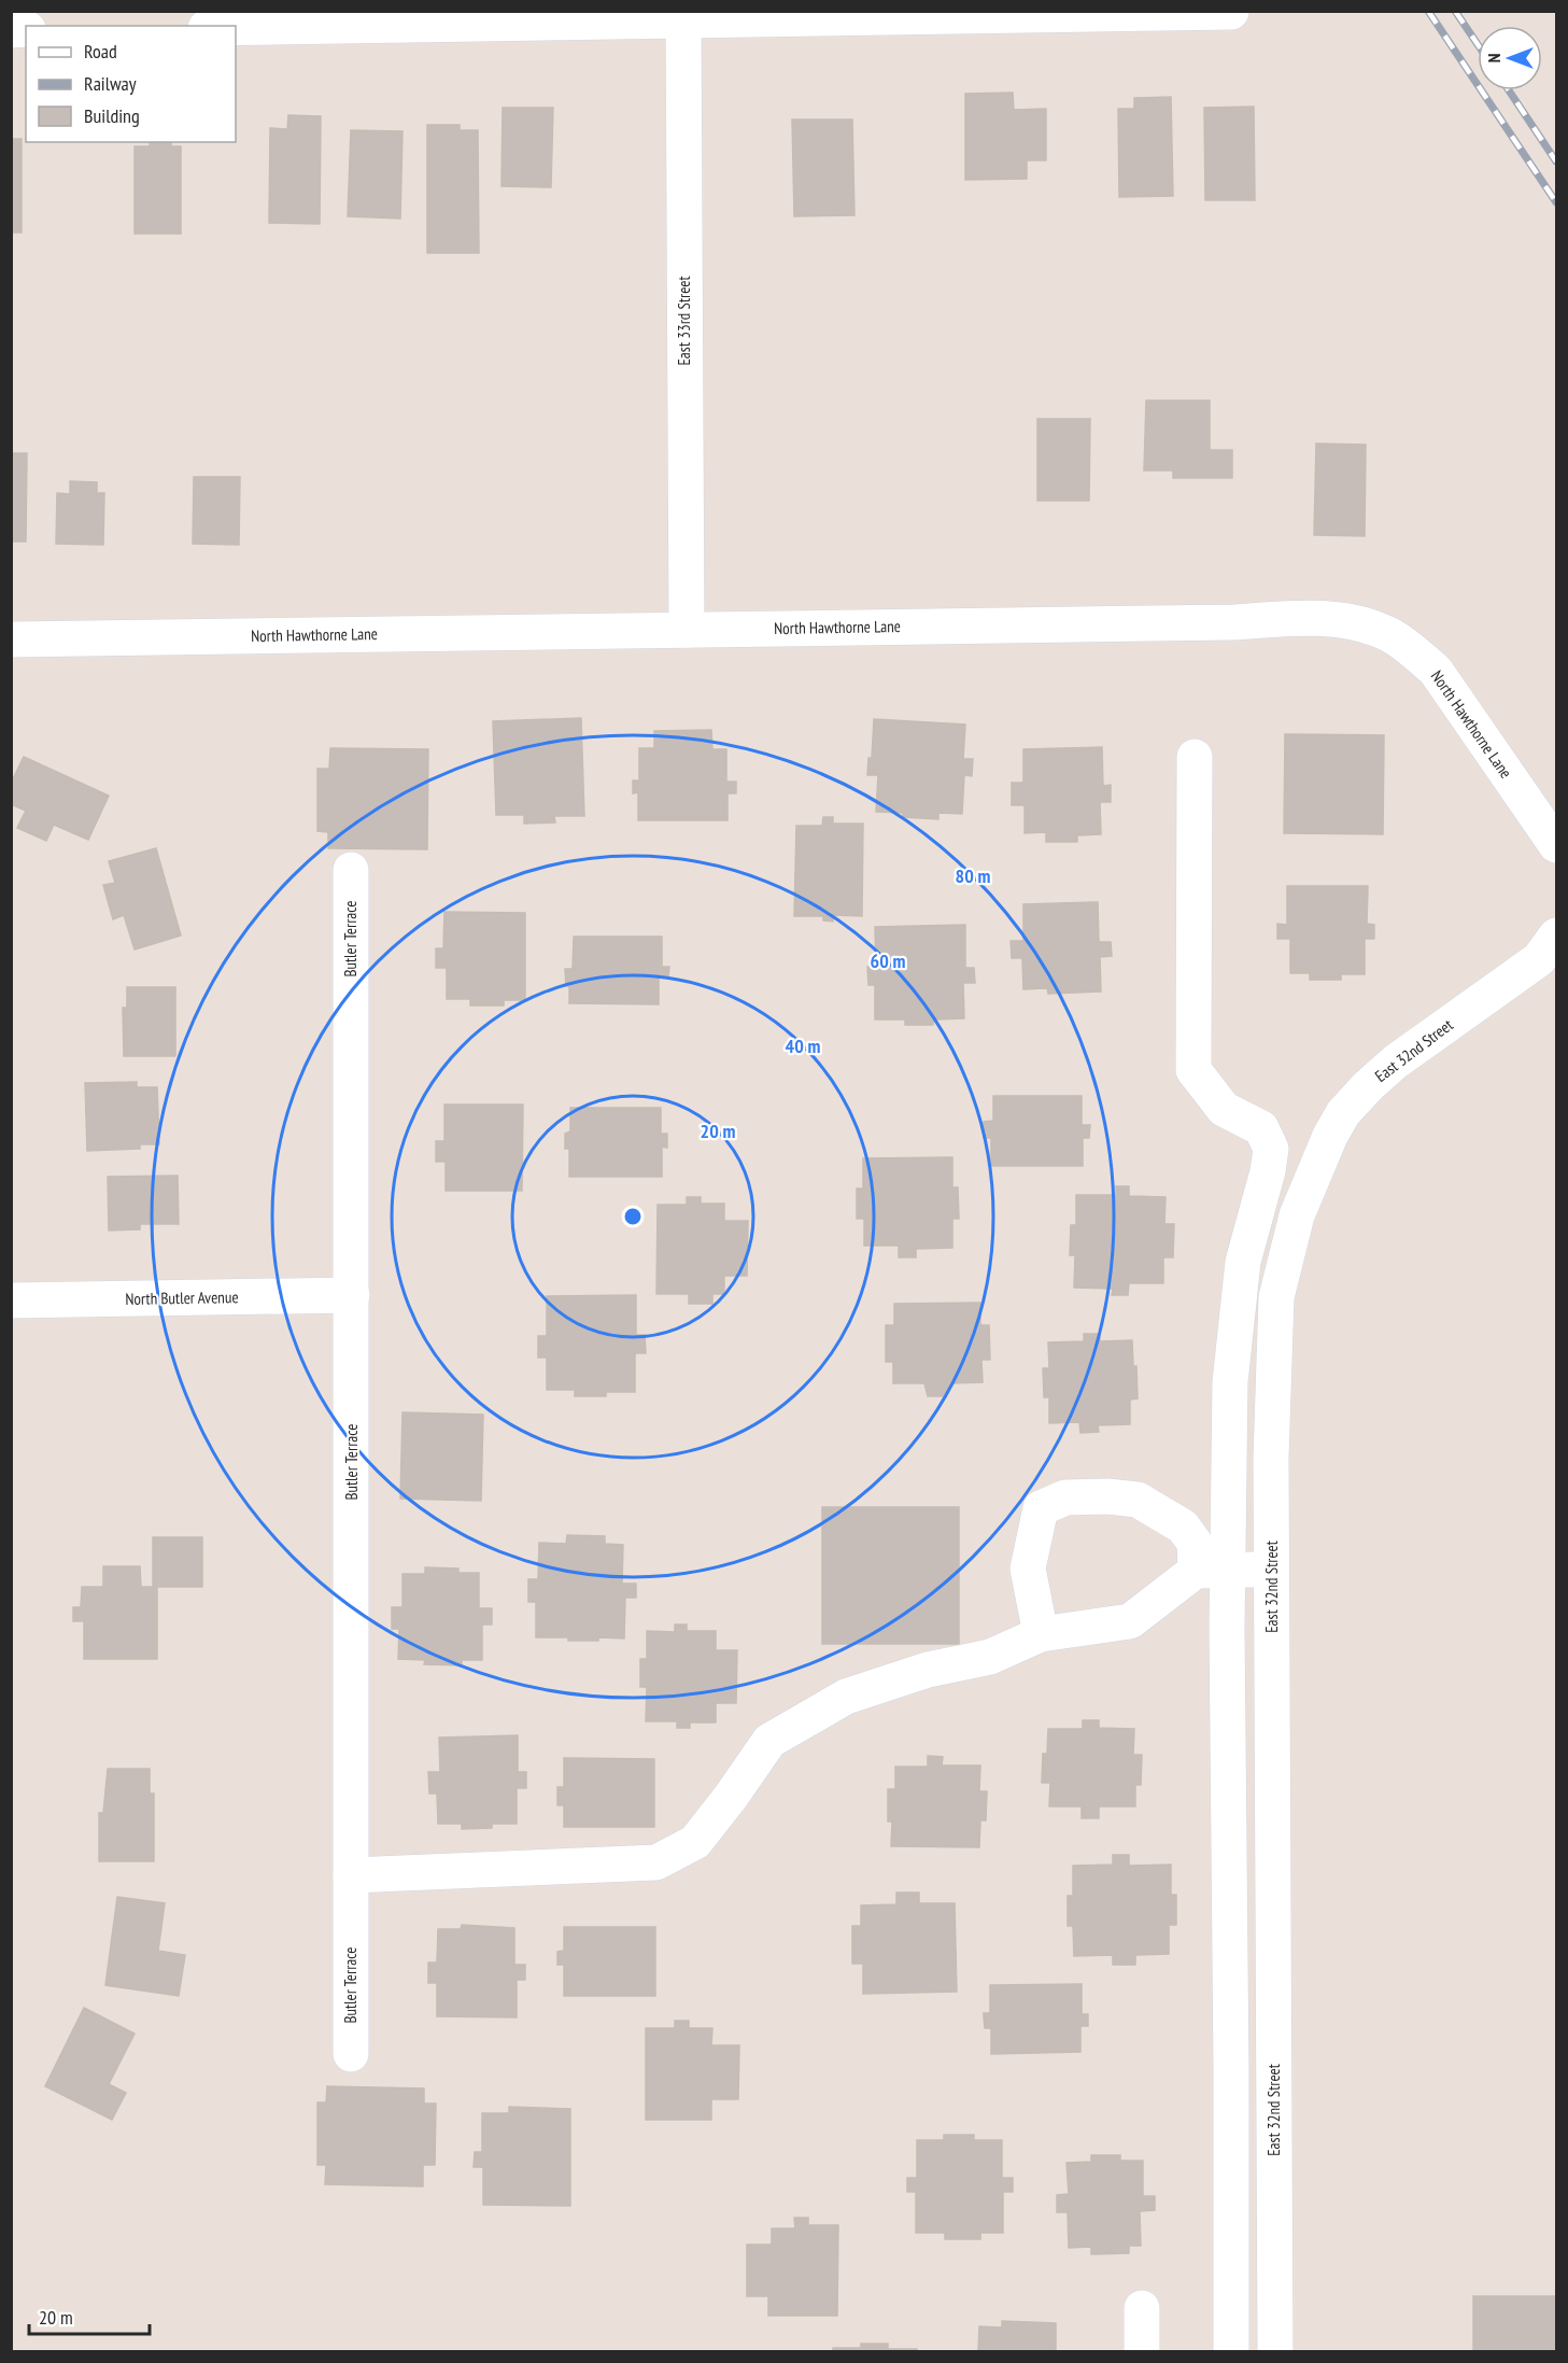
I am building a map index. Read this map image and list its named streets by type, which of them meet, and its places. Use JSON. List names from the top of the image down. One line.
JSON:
{"streets":{"street":["East 33rd Street","North Hawthorne Lane","Butler Terrace","East 32nd Street","North Butler Avenue"]},"crossings":[["East 33rd Street","North Hawthorne Lane"],["Butler Terrace","North Butler Avenue"]],"legend":["Road","Railway","Building"],"scale_bar":"20 m","north":"left","rings":["80 m","60 m","40 m","20 m"]}
